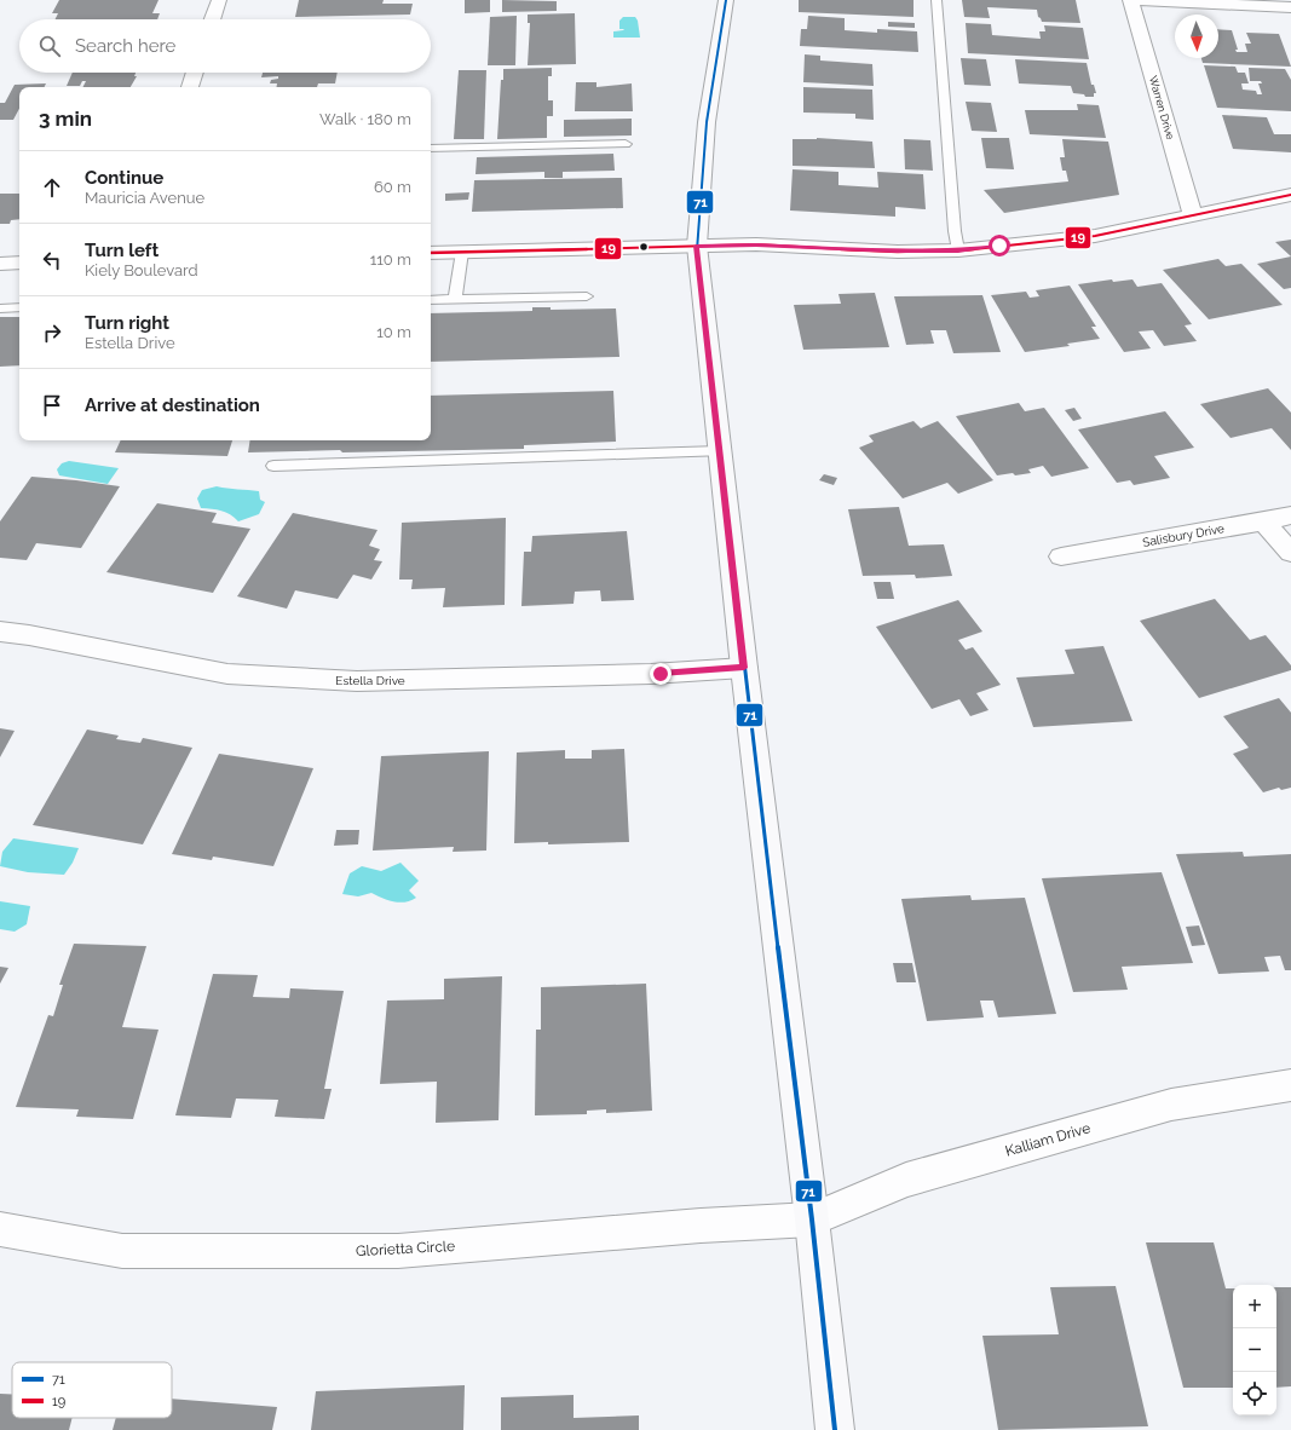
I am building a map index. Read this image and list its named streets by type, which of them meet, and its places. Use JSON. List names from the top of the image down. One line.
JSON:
{"streets":{"street":["Warren Drive","Salisbury Drive","Estella Drive","Kalliam Drive","Glorietta Circle"]},"crossings":[["Kalliam Drive","Glorietta Circle"]],"lines":["transit line 71","transit line 19"],"legend":["71","19"],"north":"bottom","page":{"search":"Search here","heading":["3 min","Walk · 180 m"],"list":[["Continue","Mauricia Avenue","60 m"],["Turn left","Kiely Boulevard","110 m"],["Turn right","Estella Drive","10 m"],"Arrive at destination"],"map_buttons":["+","−"]}}
